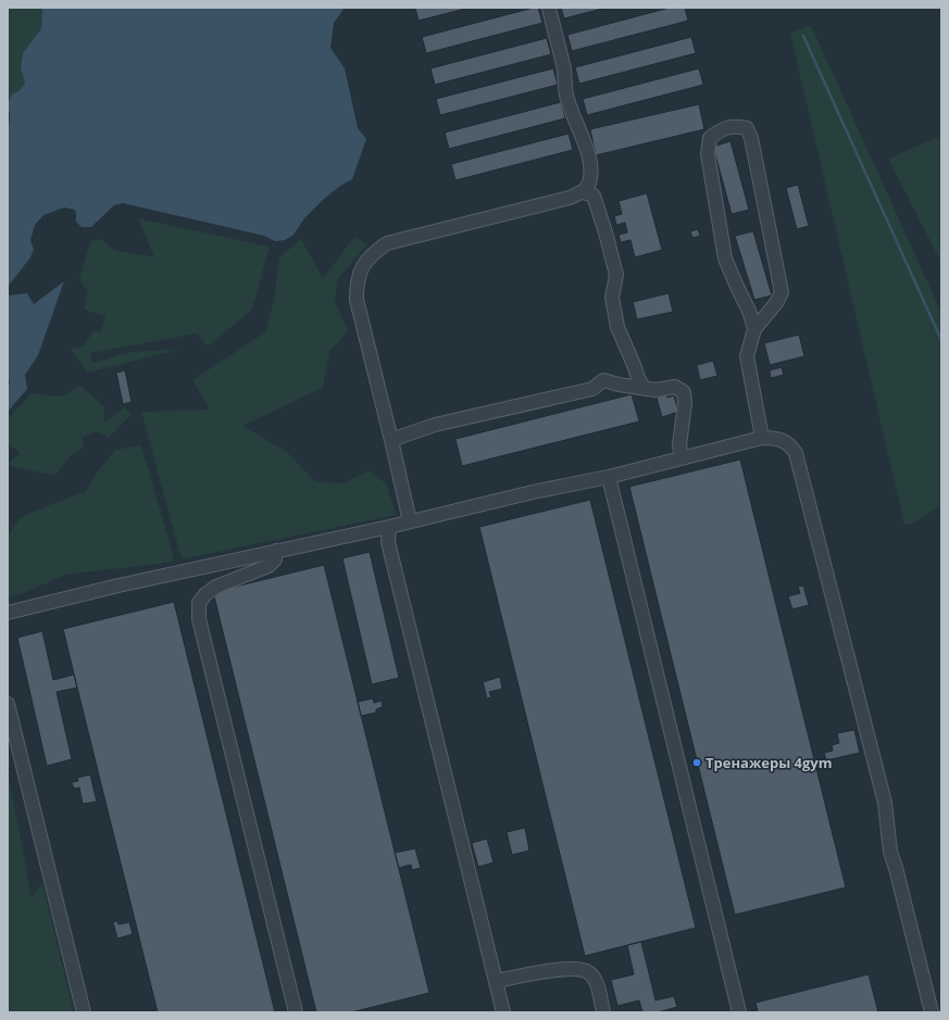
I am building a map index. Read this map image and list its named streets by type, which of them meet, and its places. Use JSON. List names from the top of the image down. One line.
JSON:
{"places":["Тренажеры 4gym"]}
